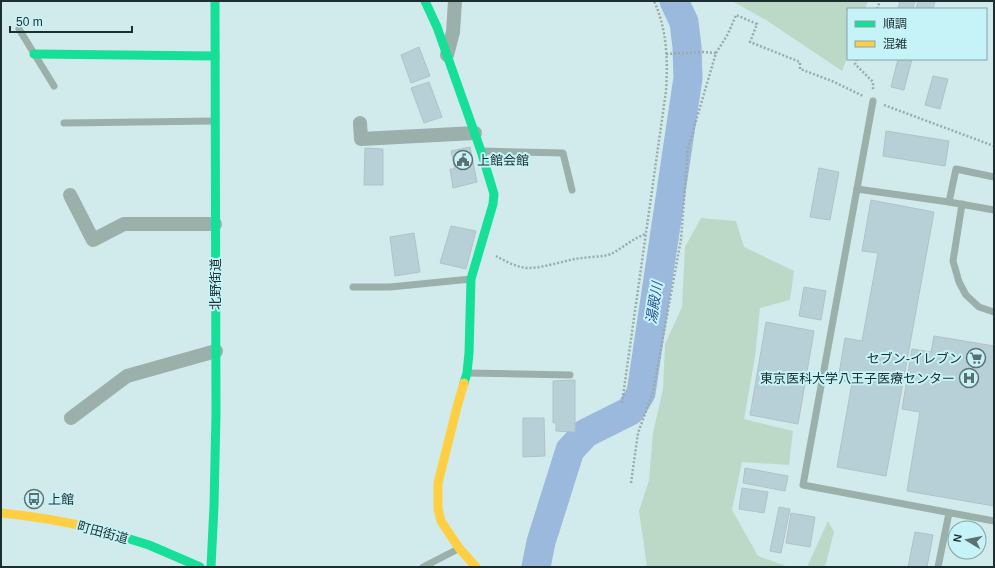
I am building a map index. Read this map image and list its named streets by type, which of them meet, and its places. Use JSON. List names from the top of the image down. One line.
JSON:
{"streets":{"street":["北野街道","町田街道"]},"water":["湯殿川"],"places":{"public building":["上館会館"],"supermarket":["セブン-イレブン"],"hospital":["東京医科大学八王子医療センター"],"bus stop":["上館"]},"legend":["順調","混雑"],"scale_bar":"50 m","north":"left"}
